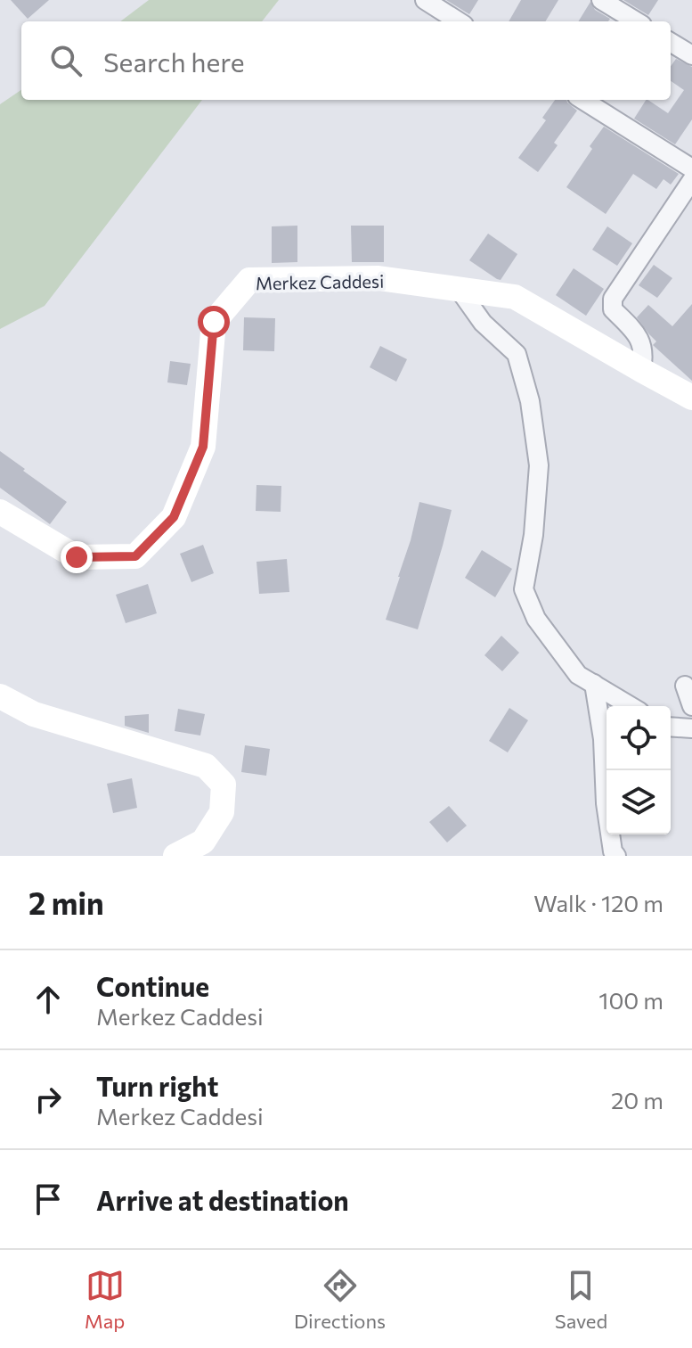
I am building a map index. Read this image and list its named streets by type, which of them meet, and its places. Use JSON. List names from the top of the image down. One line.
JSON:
{"streets":{"street":["Merkez Caddesi"]},"page":{"search":"Search here","heading":["2 min","Walk · 120 m"],"list":[["Continue","Merkez Caddesi","100 m"],["Turn right","Merkez Caddesi","20 m"],"Arrive at destination"],"nav":["Map","Directions","Saved"]}}
